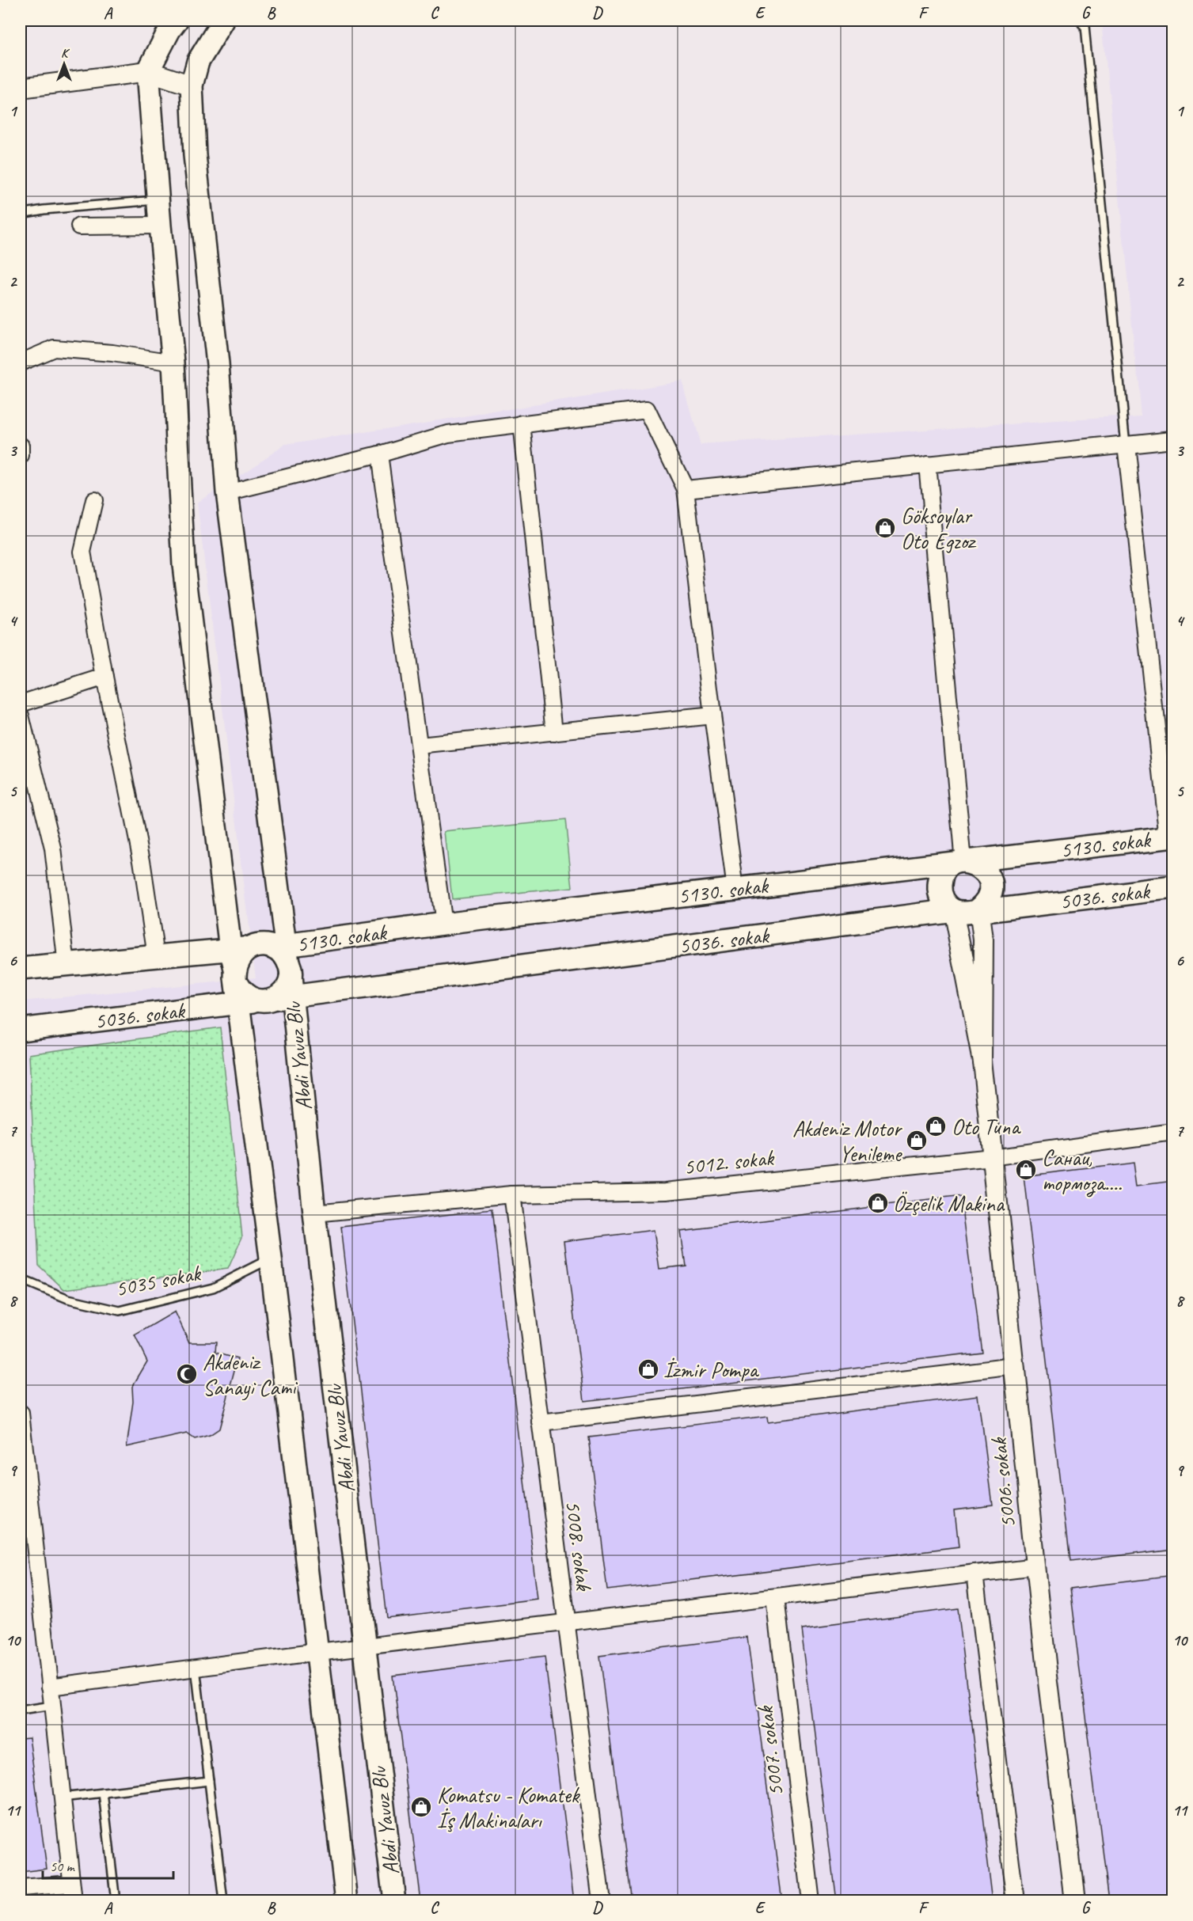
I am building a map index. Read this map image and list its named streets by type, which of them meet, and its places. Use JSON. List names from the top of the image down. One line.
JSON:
{"streets":{"main road":["5130. sokak","5036. sokak","Abdi Yavuz Blv"],"street":["5012. sokak","5006. sokak","5008. sokak","5007. sokak"],"lane":["5035 sokak"]},"crossings":[["5130. sokak","5036. sokak"],["5130. sokak","Abdi Yavuz Blv"],["5036. sokak","Abdi Yavuz Blv"],["Abdi Yavuz Blv","5012. sokak"],["5012. sokak","5006. sokak"],["5012. sokak","5008. sokak"]],"places":{"shop":["Göksoylar Oto Egzoz","Oto Tuna","Akdeniz Motor Yenileme","Санаи, тормоза....","Özçelik Makina","İzmir Pompa","Komatsu - Komatek İş Makinaları"],"mosque":["Akdeniz Sanayi Cami"]},"scale_bar":"50 m","north":"top","grid":{"columns":["A","B","C","D","E","F","G"],"rows":["1","2","3","4","5","6","7","8","9","10","11"]}}
